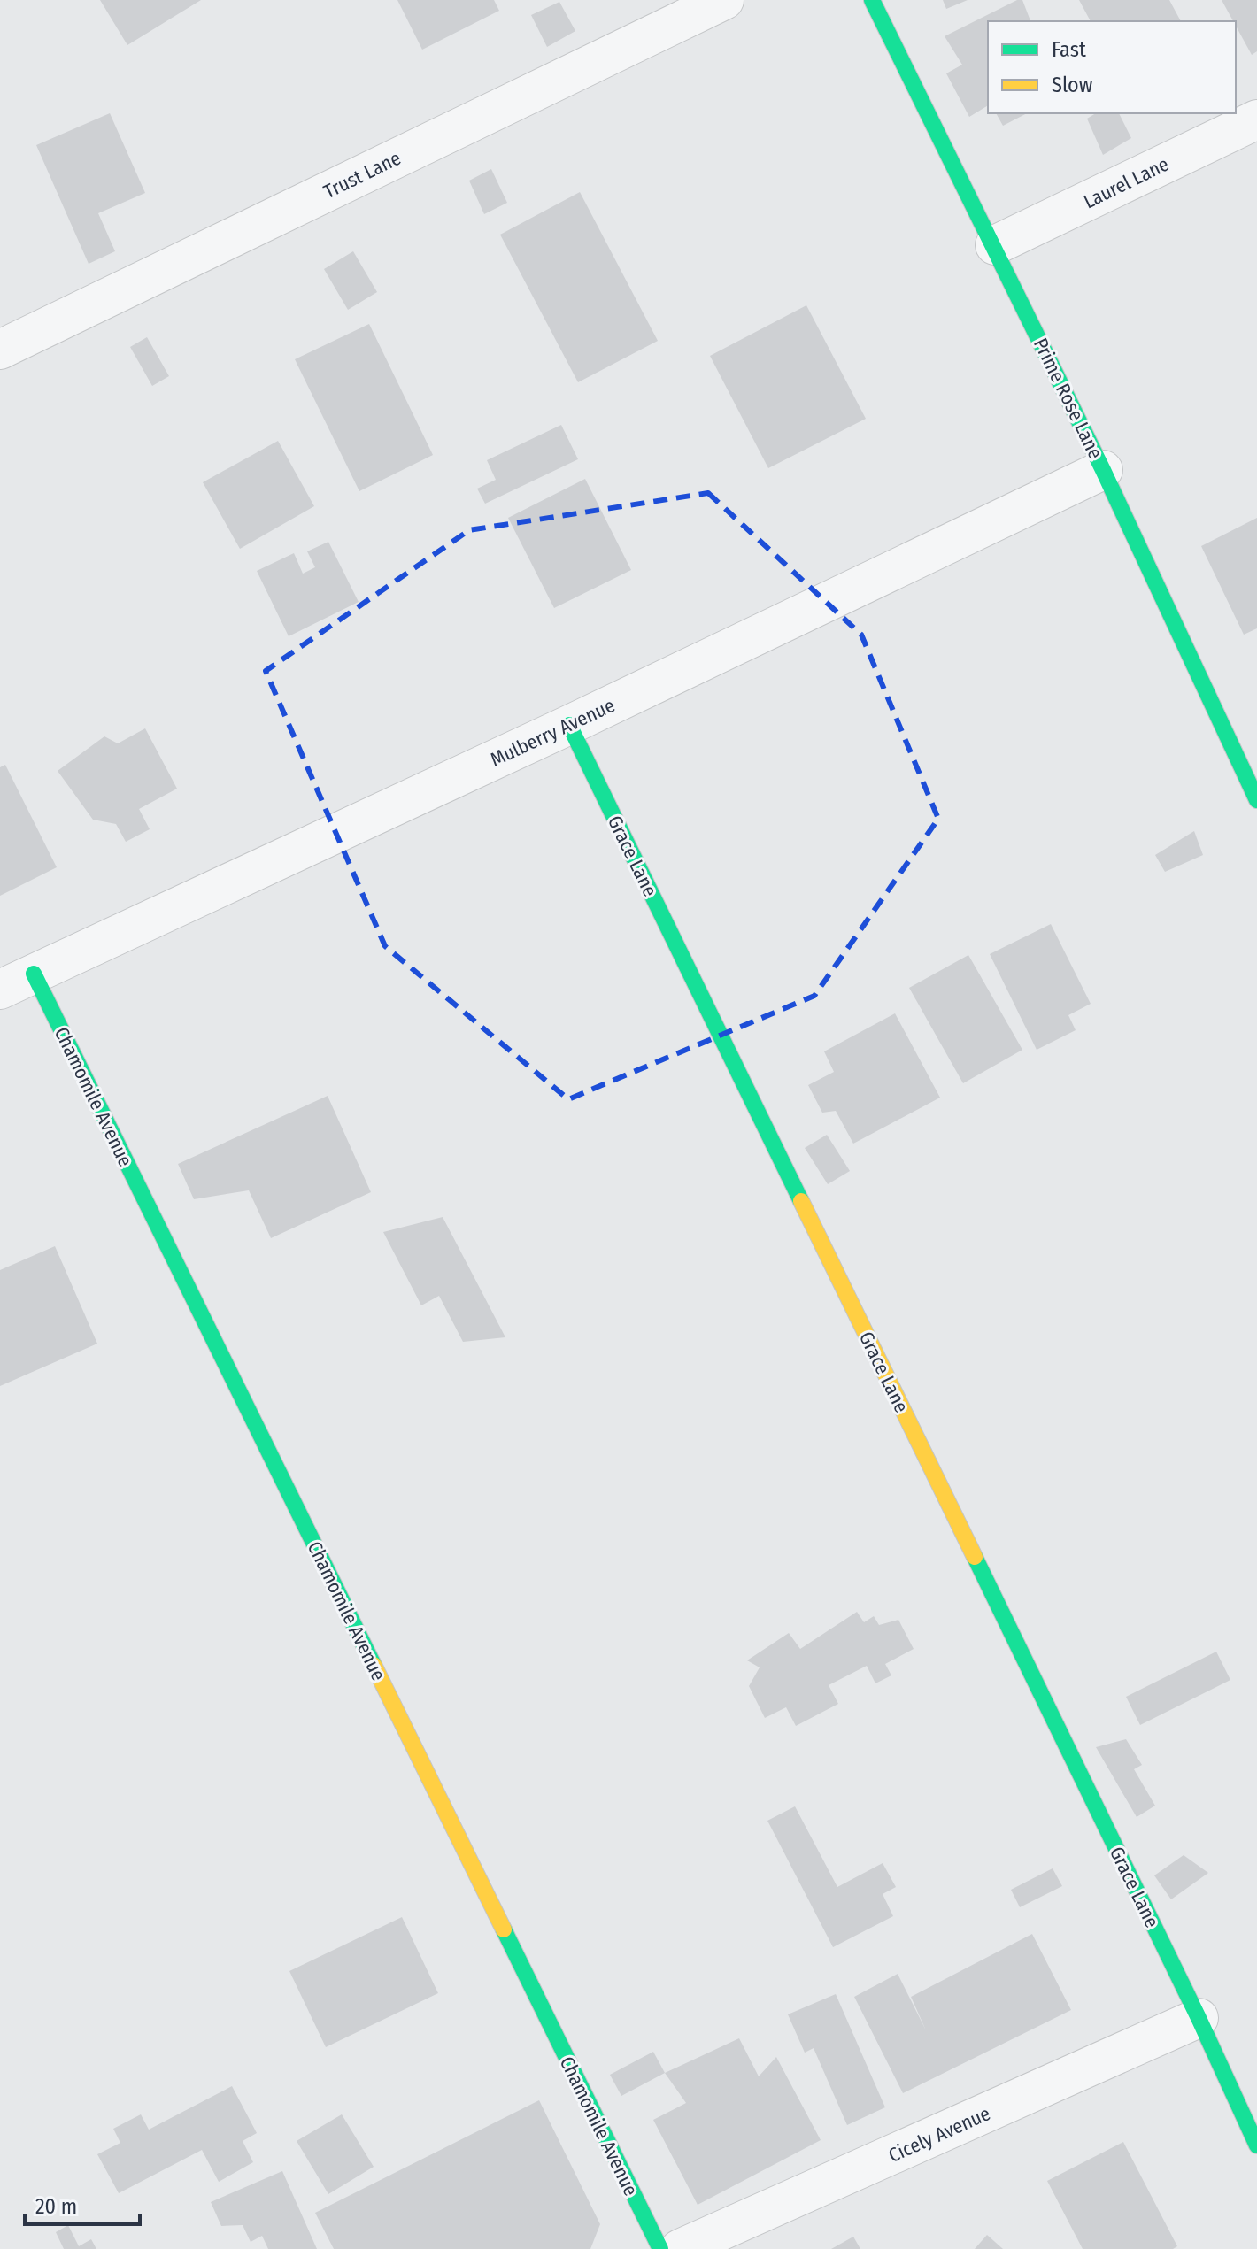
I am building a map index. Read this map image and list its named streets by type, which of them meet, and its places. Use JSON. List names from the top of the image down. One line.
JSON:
{"streets":{"street":["Trust Lane","Laurel Lane","Prime Rose Lane","Mulberry Avenue","Grace Lane","Chamomile Avenue","Cicely Avenue"]},"crossings":[["Laurel Lane","Prime Rose Lane"],["Prime Rose Lane","Mulberry Avenue"],["Mulberry Avenue","Grace Lane"],["Mulberry Avenue","Chamomile Avenue"],["Grace Lane","Cicely Avenue"]],"legend":["Fast","Slow"],"scale_bar":"20 m"}
